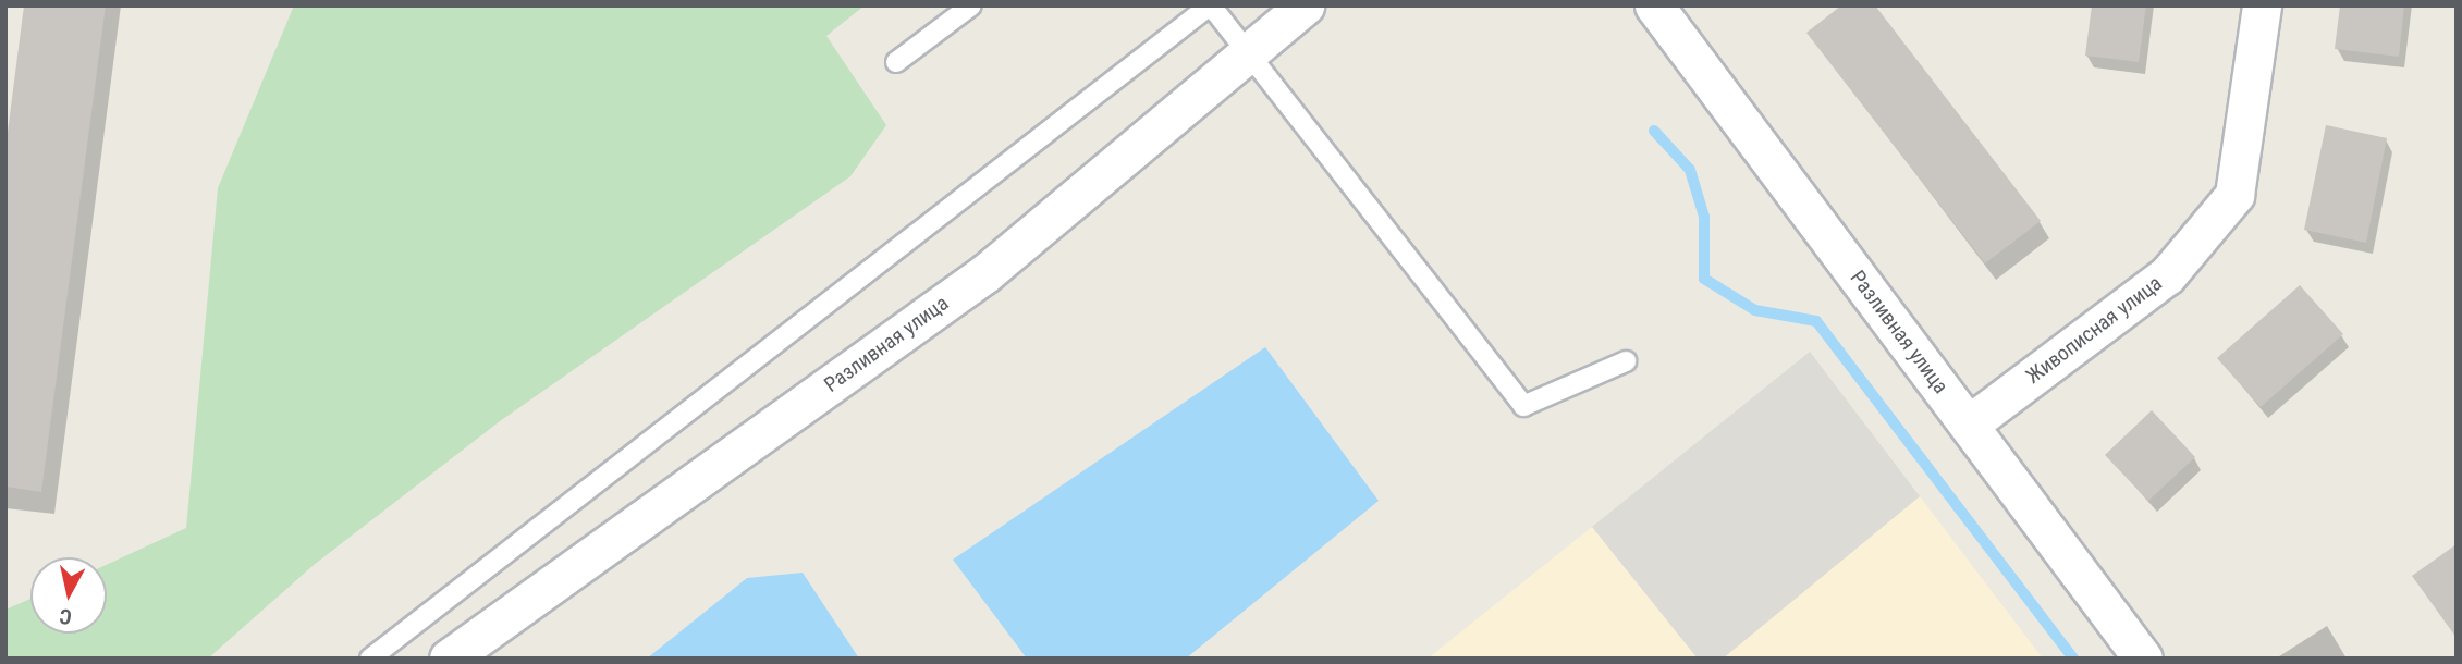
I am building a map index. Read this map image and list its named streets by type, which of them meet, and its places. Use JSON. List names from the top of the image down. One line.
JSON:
{"streets":{"street":["Живописная улица","Разливная улица"]},"crossings":[["Живописная улица","Разливная улица"]],"north":"bottom"}
